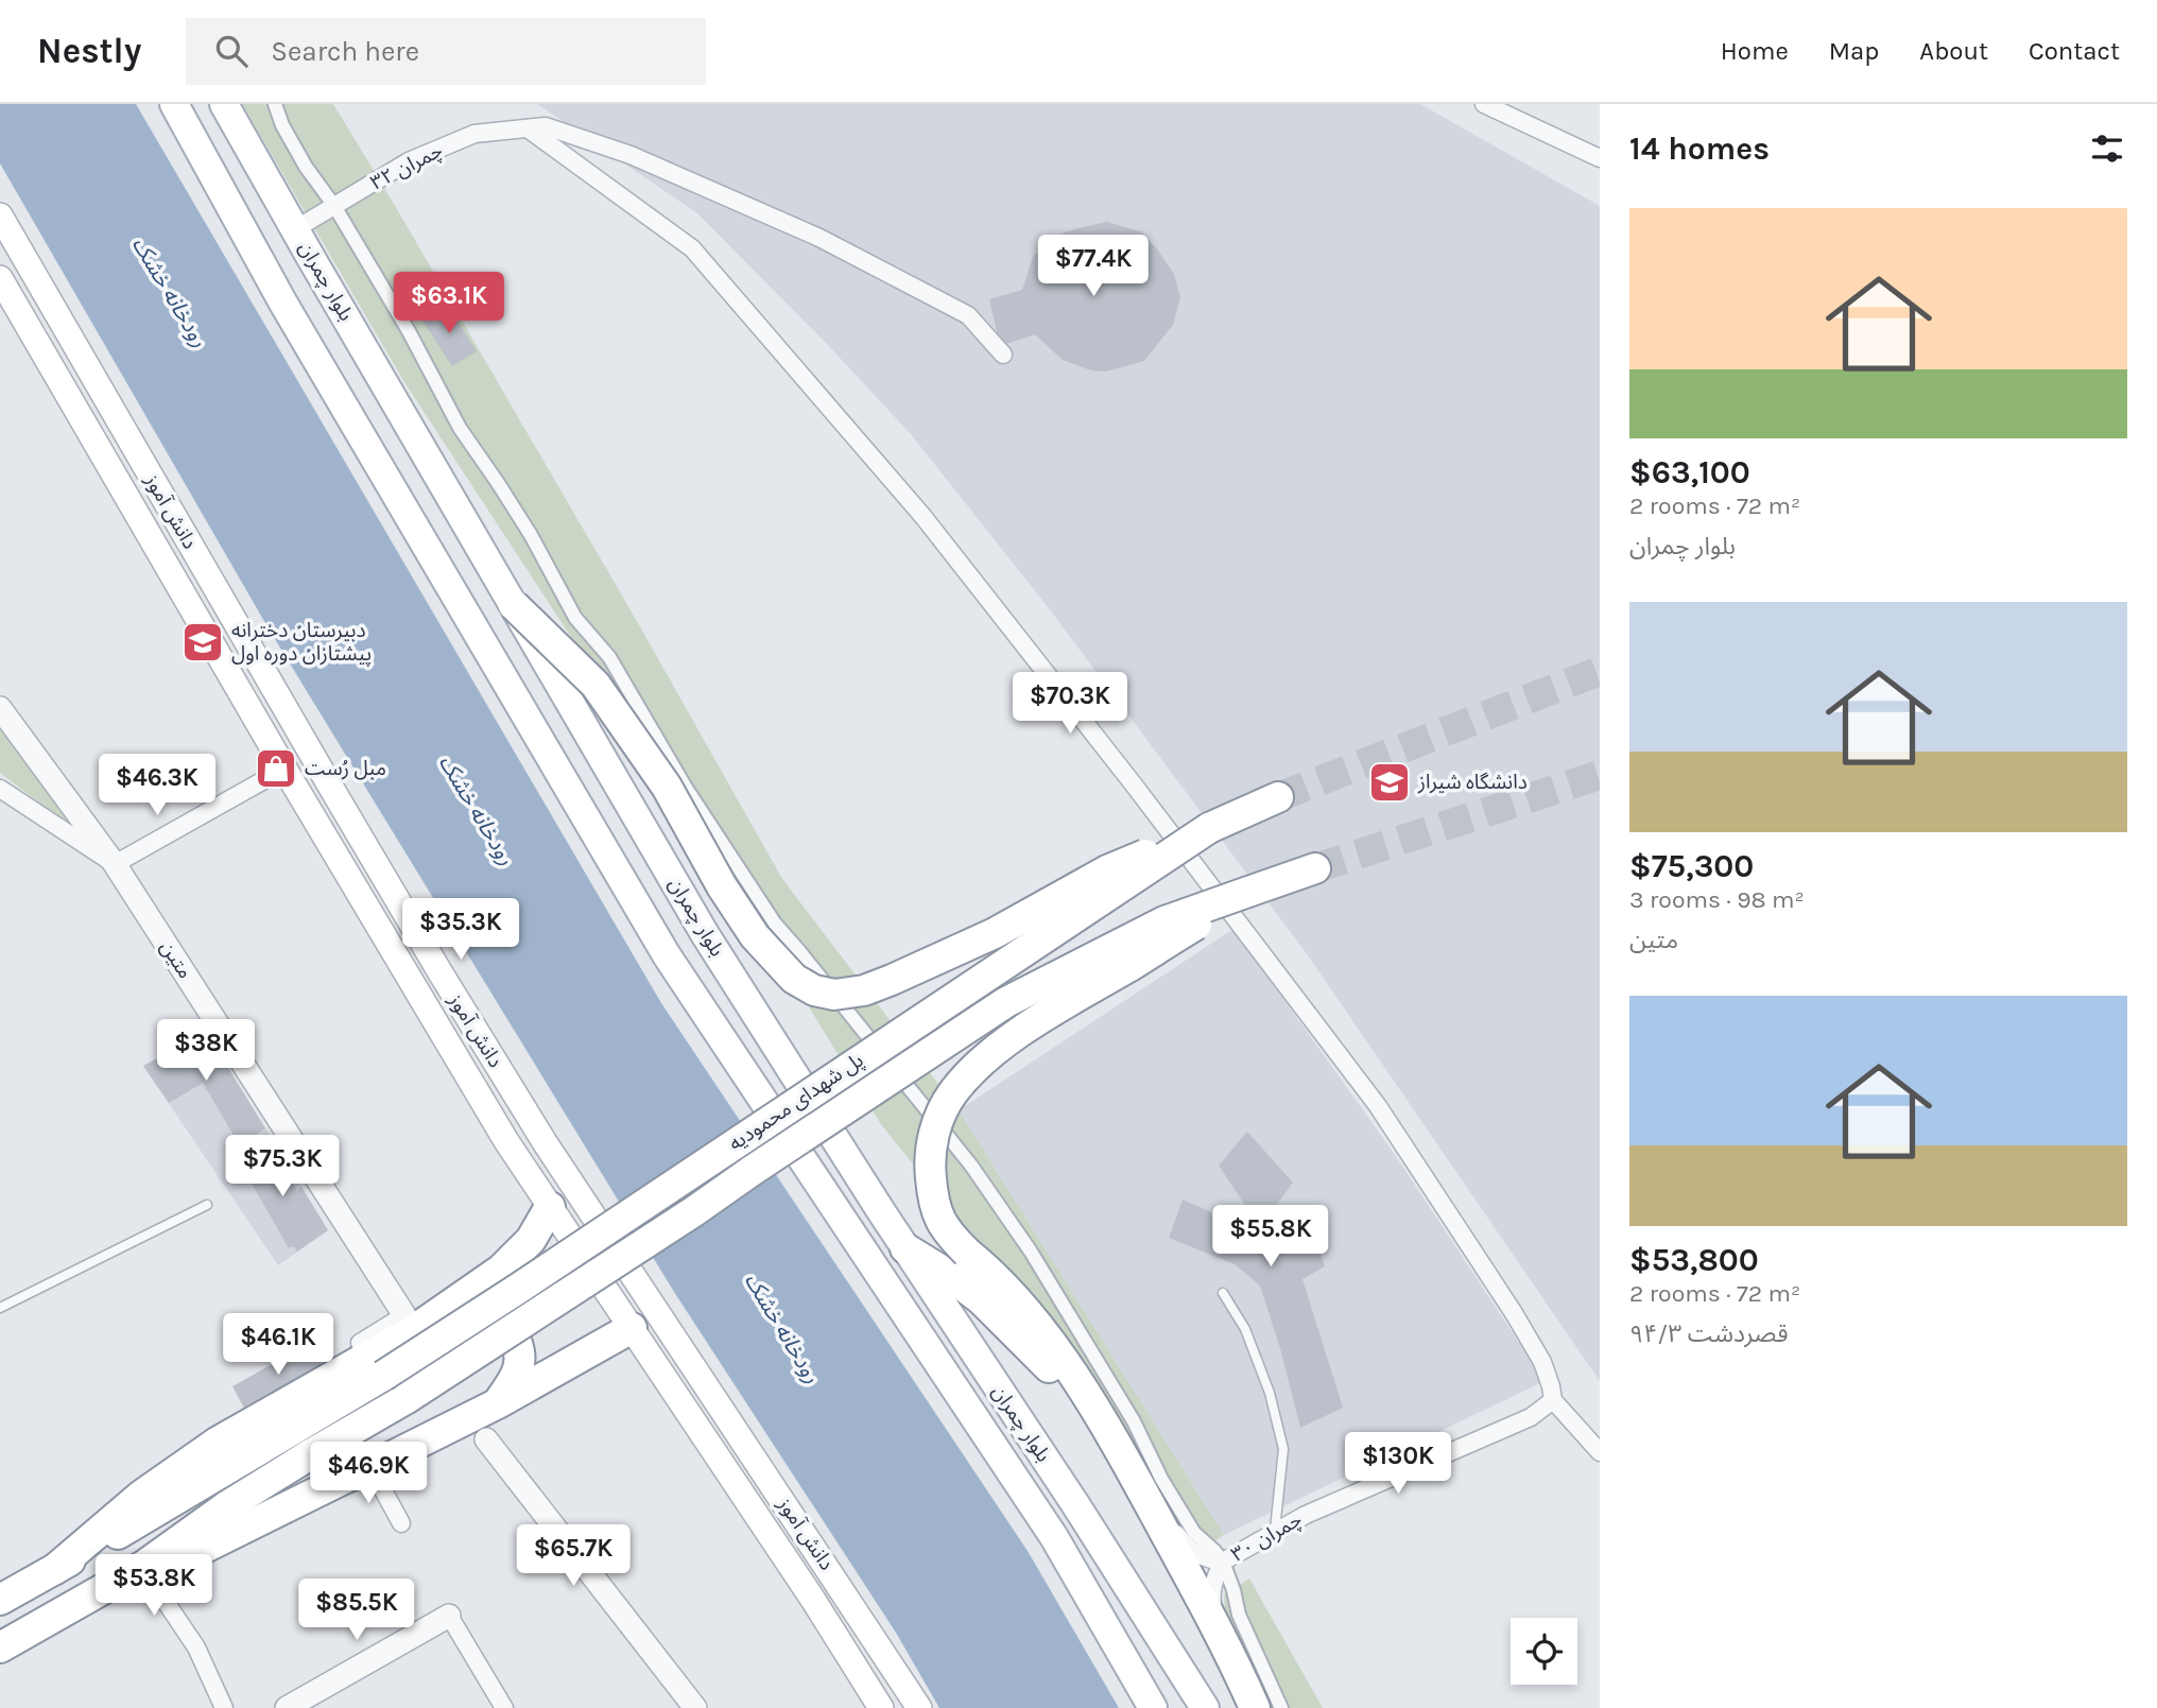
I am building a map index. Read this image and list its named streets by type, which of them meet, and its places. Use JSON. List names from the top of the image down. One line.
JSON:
{"streets":{"highway":["پل شهدای محمودیه"],"main road":["بلوار چمران","دانش آموز"],"street":["۳۲ چمران","متین","۳۰ چمران"]},"crossings":[["۳۲ چمران","بلوار چمران"]],"water":["رودخانه خشک"],"places":{"school or university":["دبیرستان دخترانه پیشتازان دوره اول","دانشگاه شیراز"],"shop":["مبل رُست"]},"page":{"header":"Nestly","search":"Search here","nav":["Home","Map","About","Contact"],"heading":"14 homes","list":[{"name":"$63,100","note":"2 rooms · 72 m² · بلوار چمران"},{"name":"$75,300","note":"3 rooms · 98 m² · متین"},{"name":"$53,800","note":"2 rooms · 72 m² · ۹۴/۳ قصردشت"}],"price":["$77.4K","$63.1K","$70.3K","$46.3K","$35.3K","$38K","$75.3K","$55.8K","$46.1K","$130K","$46.9K","$65.7K","$53.8K","$85.5K"]}}
